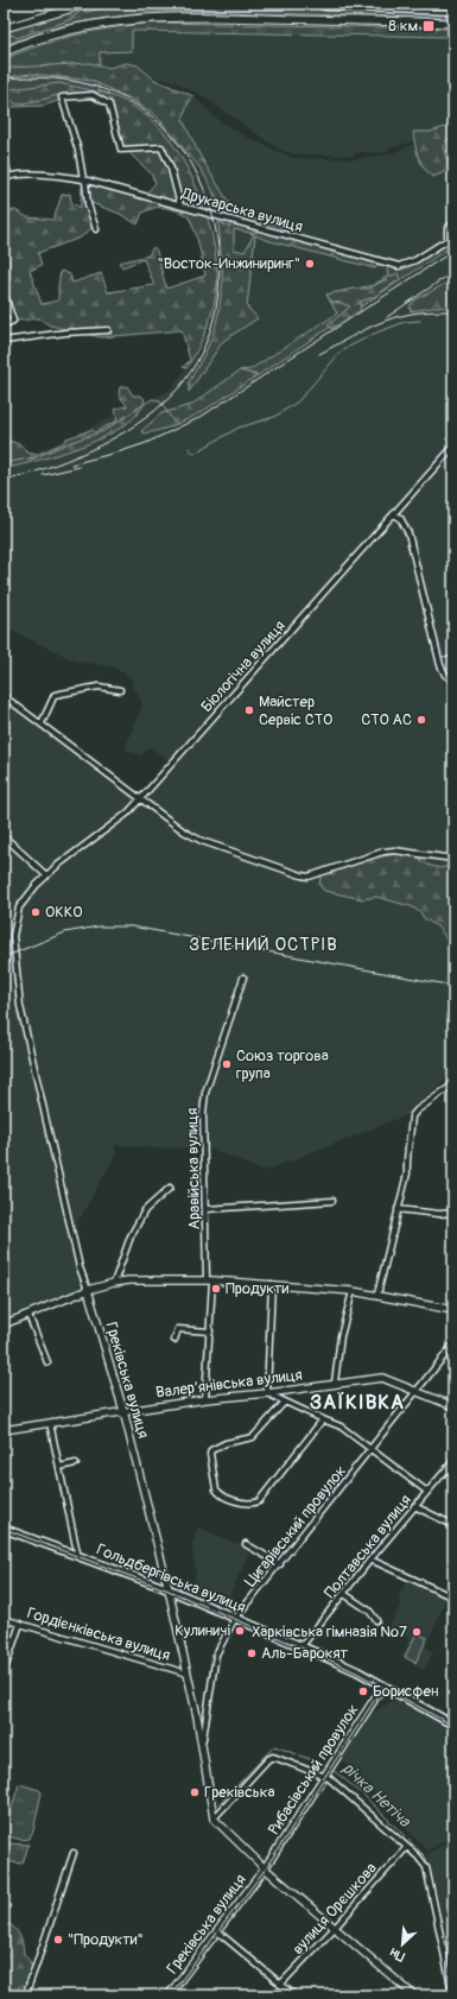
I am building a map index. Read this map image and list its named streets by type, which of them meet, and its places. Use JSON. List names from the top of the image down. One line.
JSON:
{"streets":{"main road":["Гольдбергівська вулиця"],"street":["Друкарська вулиця","Біологічна вулиця","Аравійська вулиця","Греківська вулиця","Валер’янівська вулиця","Цигарівський провулок","Полтавська вулиця","Гордієнківська вулиця","Рибасівський провулок","вулиця Орєшкова"]},"crossings":[["Біологічна вулиця","Греківська вулиця"],["Аравійська вулиця","Валер’янівська вулиця"],["Греківська вулиця","Валер’янівська вулиця"],["Греківська вулиця","Цигарівський провулок"],["Греківська вулиця","Гольдбергівська вулиця"],["Греківська вулиця","Гордієнківська вулиця"],["Греківська вулиця","Рибасівський провулок"],["Валер’янівська вулиця","Цигарівський провулок"],["Цигарівський провулок","Гольдбергівська вулиця"],["Полтавська вулиця","Гольдбергівська вулиця"],["Гольдбергівська вулиця","Рибасівський провулок"]],"districts":["ЗЕЛЕНИЙ ОСТРІВ","ЗАЇКІВКА"],"water":["річка Нетіча"],"places":{"transit":["8 км"],"other":["\"Восток-Инжиниринг\"","Майстер Сервіс СТО","СТО АС","ОККО","Союз торгова група","Продукти","Кулиничі","Харківська гімназія №7","Аль-Барокят","Борисфен","Греківська","\"Продукти\""]},"north":"bottom left"}
